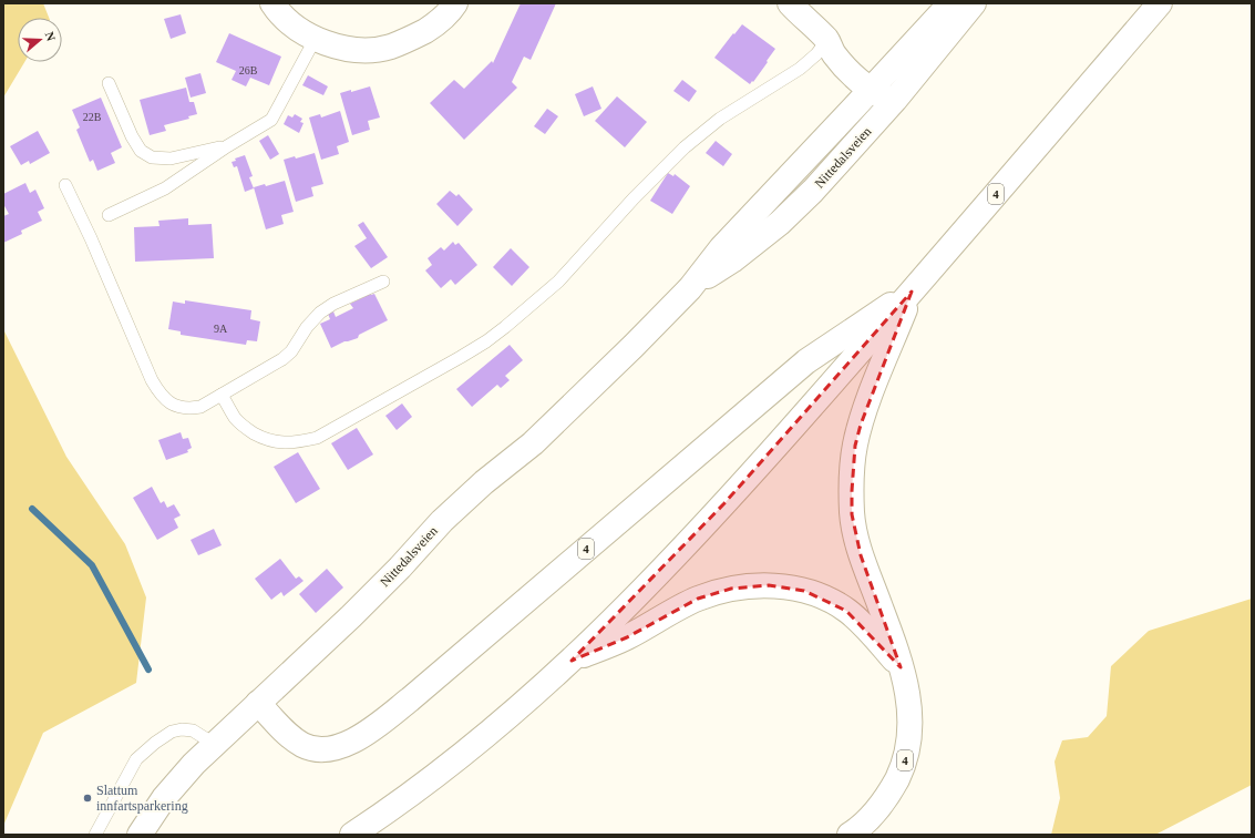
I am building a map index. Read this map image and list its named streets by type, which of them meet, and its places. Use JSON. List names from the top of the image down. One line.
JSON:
{"streets":{"main road":["Nittedalsveien","4"]},"crossings":[["Nittedalsveien","4"]],"places":["Slattum innfartsparkering"],"house_numbers":["26B","22B","9A"],"north":"right"}
